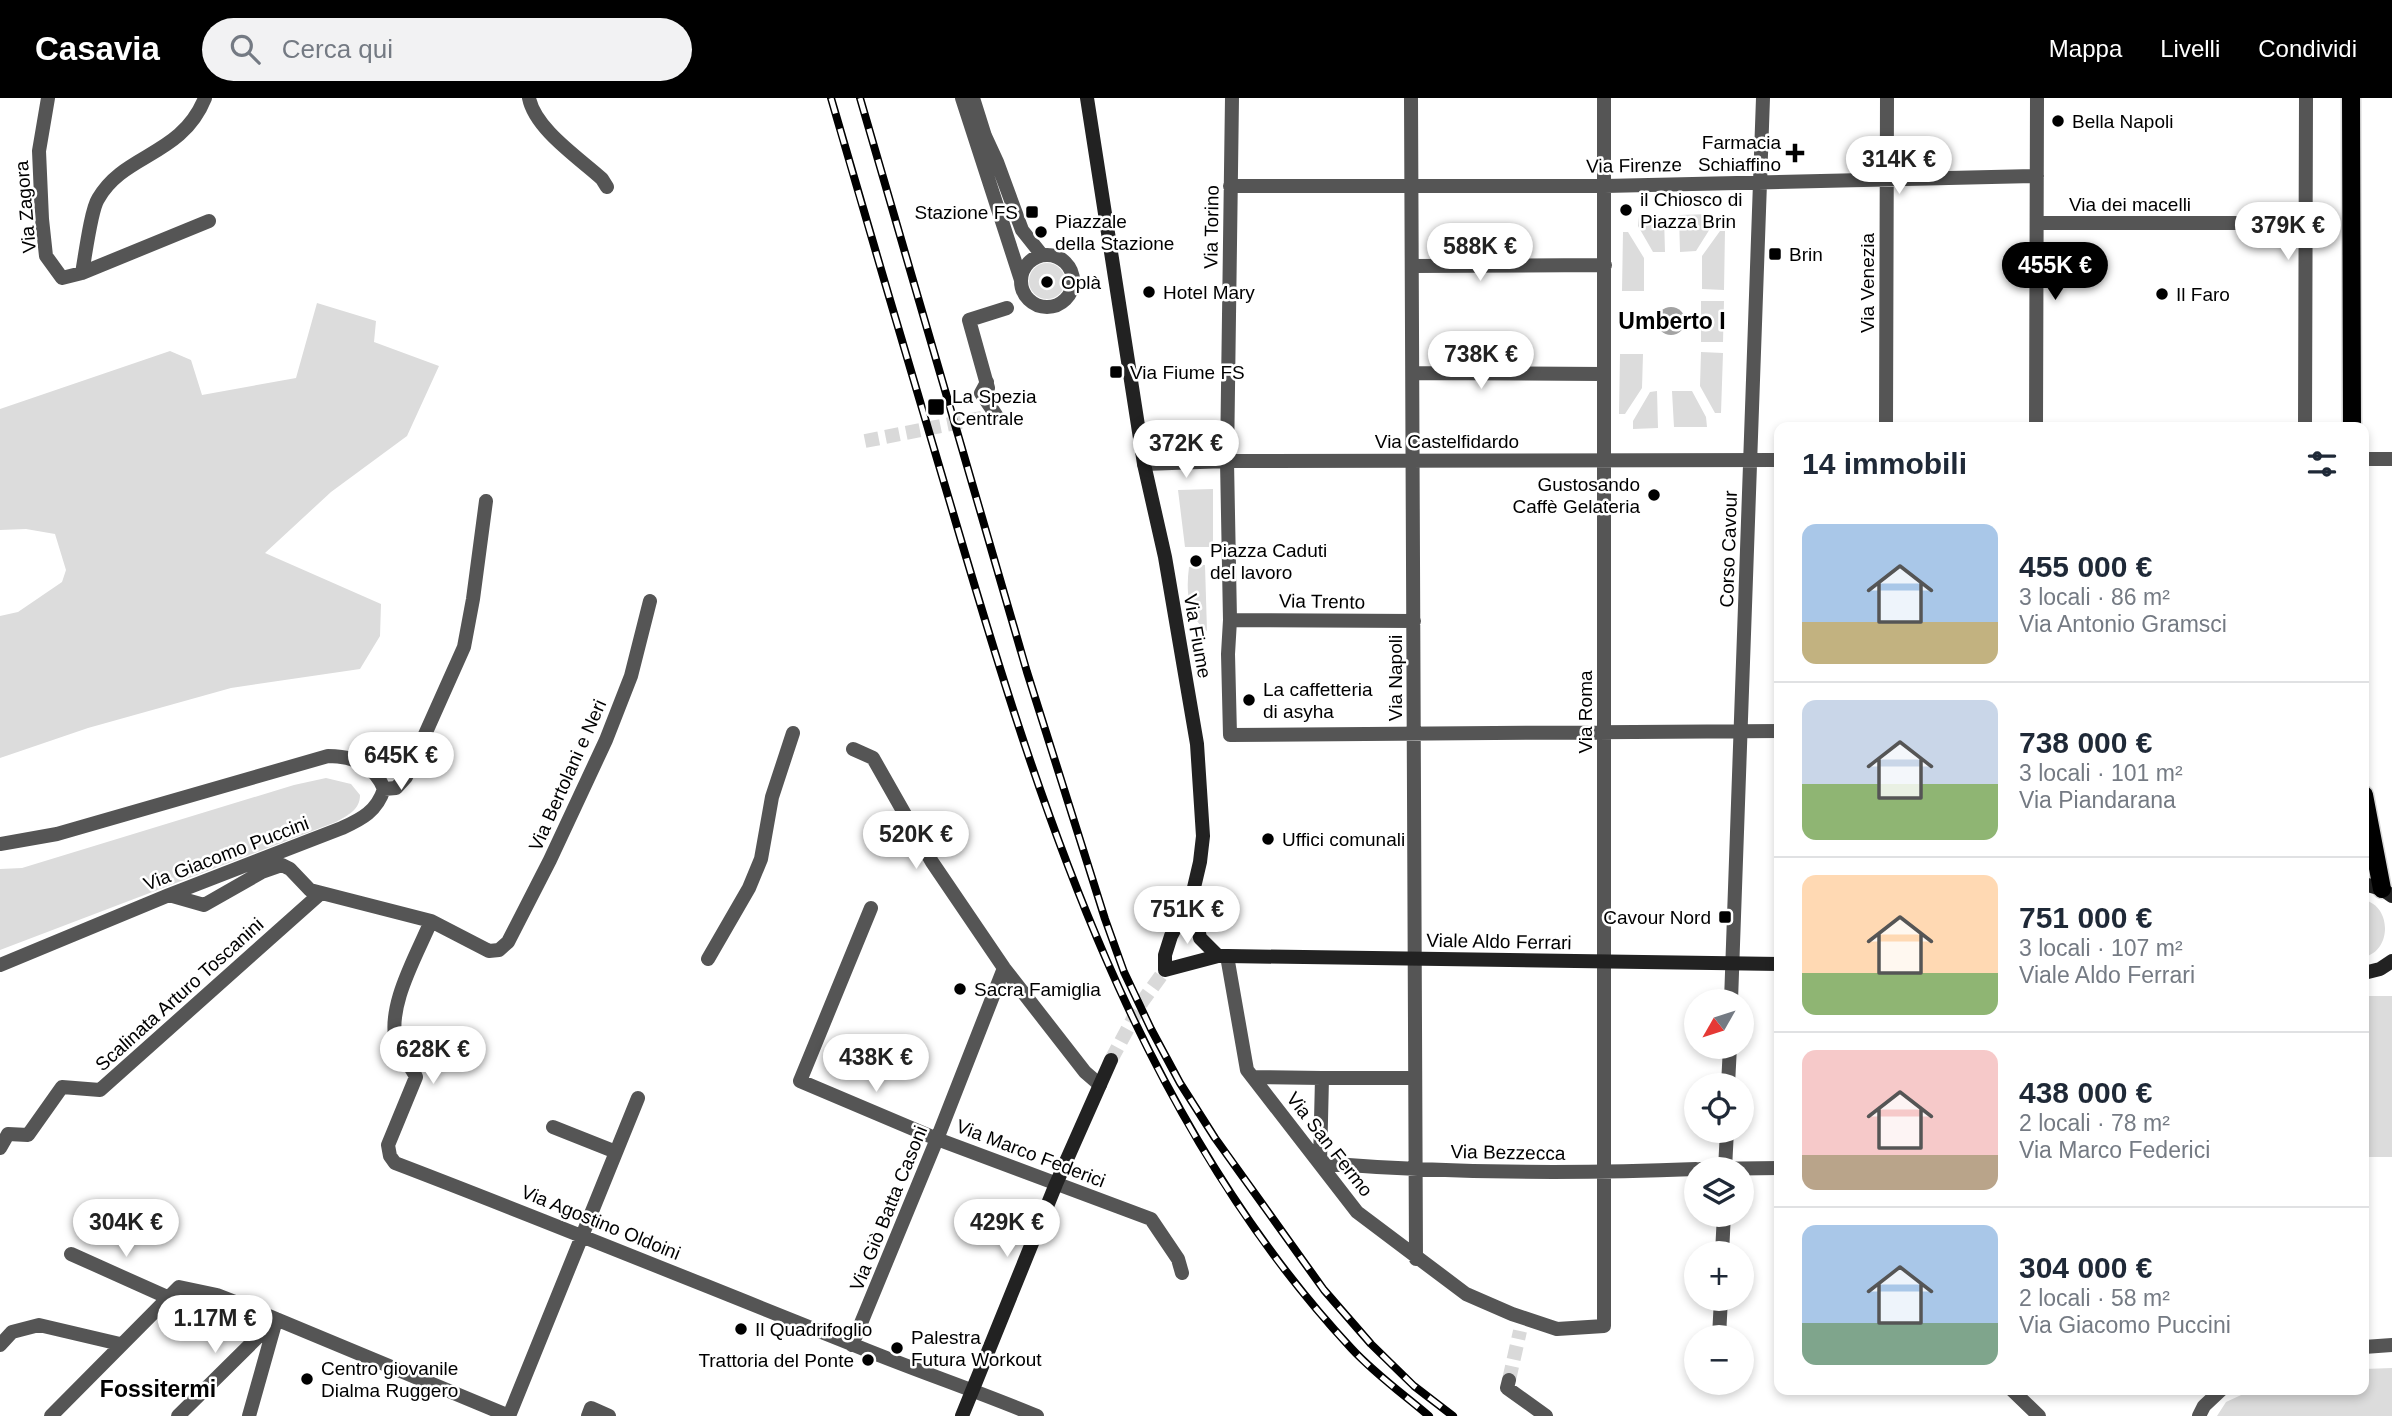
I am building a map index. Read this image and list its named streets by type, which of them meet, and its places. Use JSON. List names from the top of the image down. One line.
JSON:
{"streets":{"main road":["Via Fiume","Viale Aldo Ferrari"],"street":["Via Firenze","Via dei macelli","Via Zagora","Via Torino","Via Venezia","Via Castelfidardo","Corso Cavour","Via Trento","Via Napoli","Via Roma","Via Bertolani e Neri","Via Giacomo Puccini","Scalinata Arturo Toscanini","Via San Fermo","Via Bezzecca","Via Marco Federici","Via Giò Batta Casoni","Via Agostino Oldoini"]},"crossings":[["Via Firenze","Via Torino"],["Via Firenze","Via Venezia"],["Via Firenze","Corso Cavour"],["Via Firenze","Via Napoli"],["Via Firenze","Via Roma"],["Via Torino","Via Castelfidardo"],["Via Torino","Via Trento"],["Via Torino","Via Napoli"],["Via Castelfidardo","Corso Cavour"],["Via Castelfidardo","Via Fiume"],["Via Castelfidardo","Via Napoli"],["Via Castelfidardo","Via Roma"],["Corso Cavour","Viale Aldo Ferrari"],["Via Trento","Via Napoli"],["Via Fiume","Viale Aldo Ferrari"],["Via Napoli","Viale Aldo Ferrari"],["Via Napoli","Via San Fermo"],["Via Napoli","Via Bezzecca"],["Via Roma","Viale Aldo Ferrari"],["Via Roma","Via San Fermo"],["Via Roma","Via Bezzecca"],["Via Bertolani e Neri","Via Agostino Oldoini"],["Viale Aldo Ferrari","Via San Fermo"],["Via San Fermo","Via Bezzecca"],["Via Marco Federici","Via Giò Batta Casoni"],["Via Giò Batta Casoni","Via Agostino Oldoini"]],"districts":["Umberto I","Fossitermi"],"places":{"other":["Bella Napoli","il Chiosco di Piazza Brin","Piazzale della Stazione","Oplà","Hotel Mary","Il Faro","Gustosando Caffè Gelateria","Piazza Caduti del lavoro","La caffetteria di asyha","Uffici comunali","Sacra Famiglia","Il Quadrifoglio","Palestra Futura Workout","Trattoria del Ponte","Centro giovanile Dialma Ruggero"],"health":["Farmacia Schiaffino"],"transit":["Stazione FS","Brin","Via Fiume FS","La Spezia Centrale","Cavour Nord"]},"north":"bottom left","page":{"header":"Casavia","search":"Cerca qui","nav":["Mappa","Livelli","Condividi"],"price":["314K €","379K €","588K €","455K €","738K €","372K €","645K €","520K €","751K €","628K €","438K €","304K €","429K €","1.17M €"],"heading":"14 immobili","list":[{"name":"455 000 €","note":"3 locali · 86 m² · Via Antonio Gramsci"},{"name":"738 000 €","note":"3 locali · 101 m² · Via Piandarana"},{"name":"751 000 €","note":"3 locali · 107 m² · Viale Aldo Ferrari"},{"name":"438 000 €","note":"2 locali · 78 m² · Via Marco Federici"},{"name":"304 000 €","note":"2 locali · 58 m² · Via Giacomo Puccini"}],"map_buttons":["+","−"]}}
